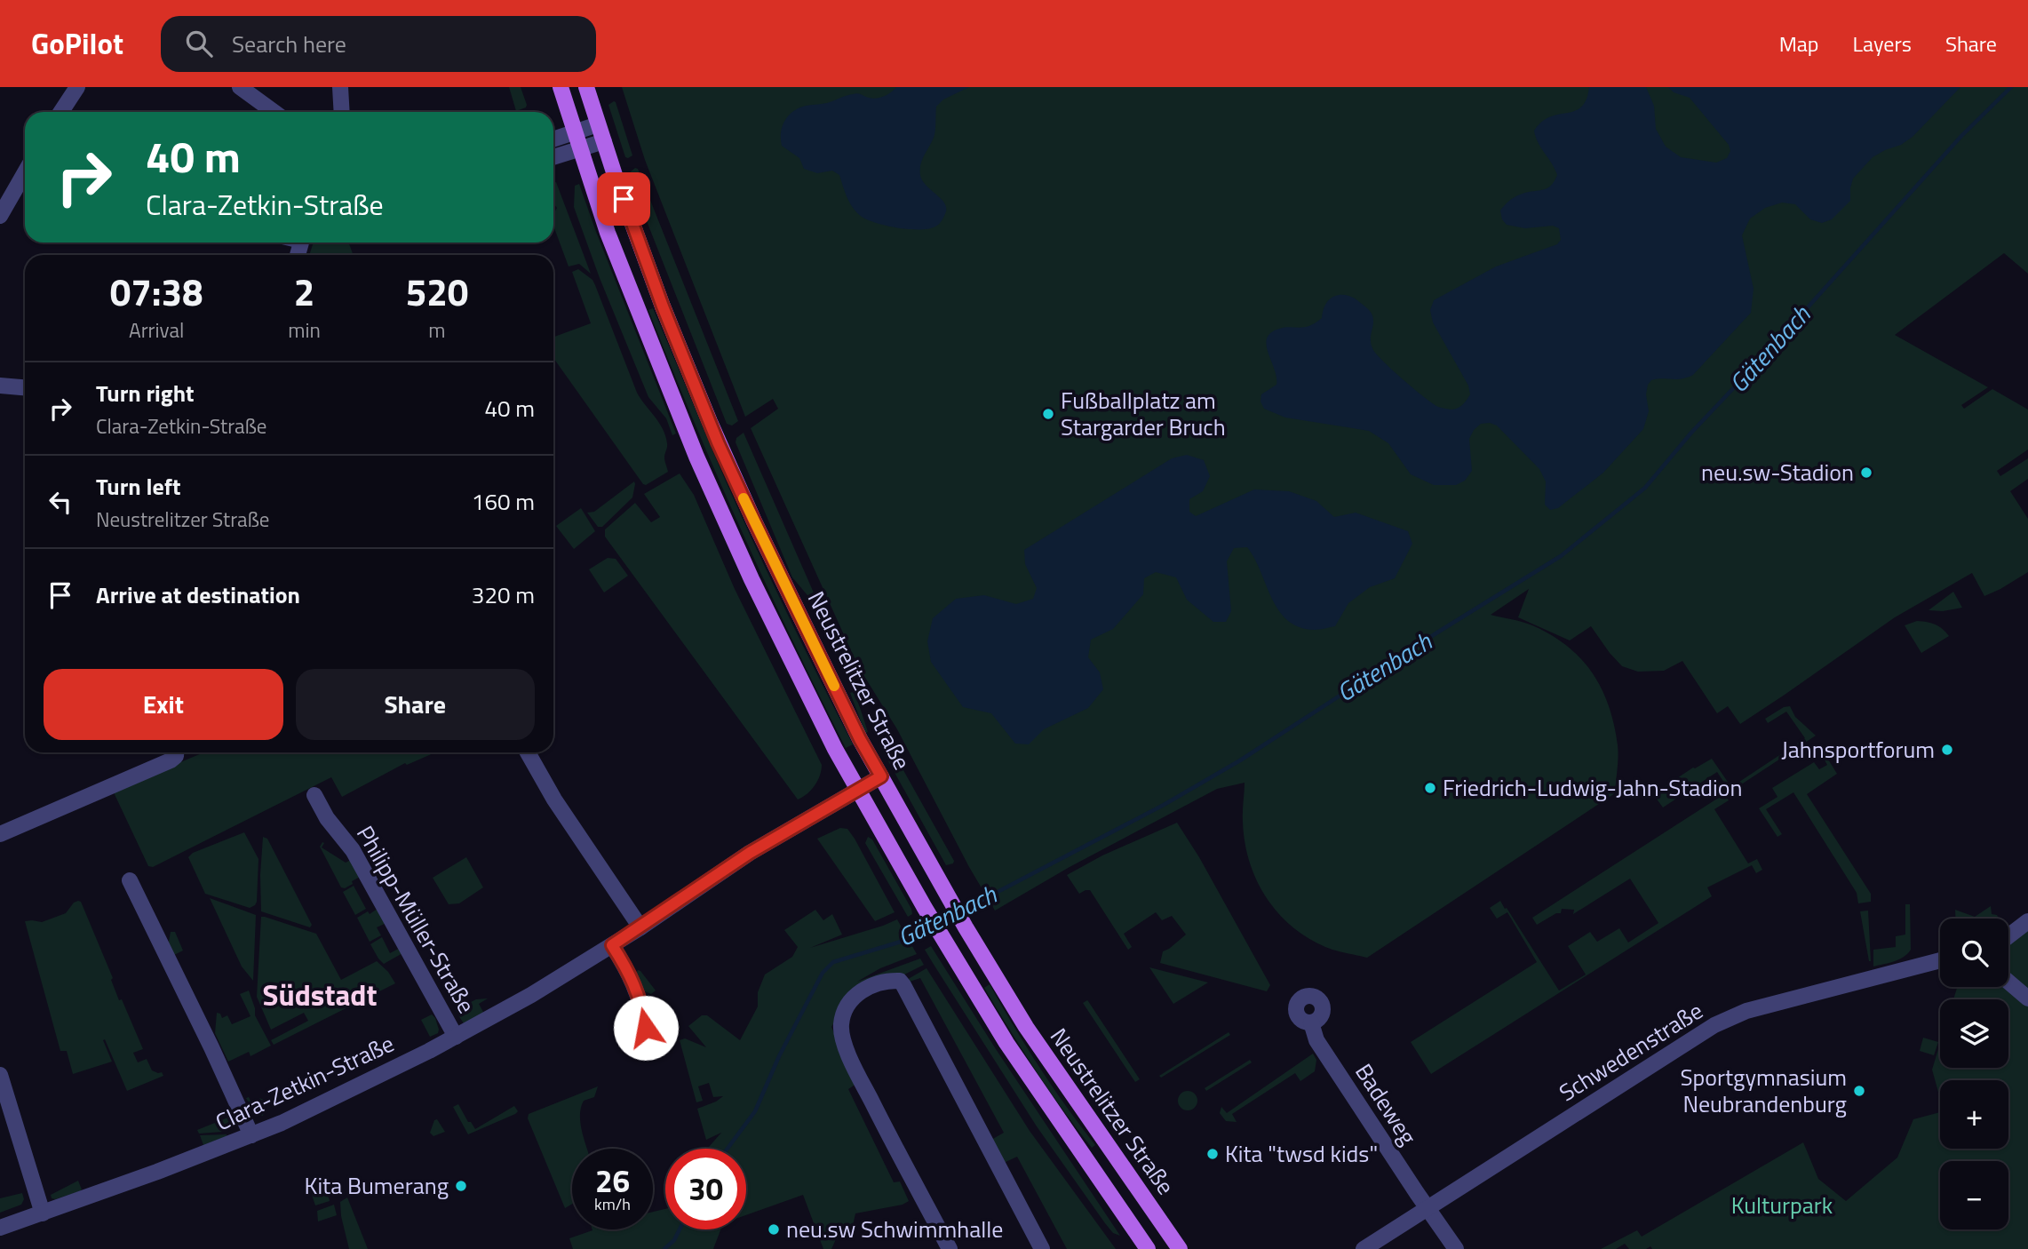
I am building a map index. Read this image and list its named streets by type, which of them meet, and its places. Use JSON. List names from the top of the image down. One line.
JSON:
{"streets":{"main road":["Neustrelitzer Straße"],"street":["Philipp-Müller-Straße","Schwedenstraße","Clara-Zetkin-Straße","Badeweg"]},"crossings":[["Neustrelitzer Straße","Clara-Zetkin-Straße"],["Philipp-Müller-Straße","Clara-Zetkin-Straße"],["Schwedenstraße","Badeweg"]],"districts":["Südstadt"],"water":["Gätenbach"],"parks":["Kulturpark"],"places":["Fußballplatz am Stargarder Bruch","neu.sw-Stadion","Jahnsportforum","Friedrich-Ludwig-Jahn-Stadion","Sportgymnasium Neubrandenburg","Kita \"twsd kids\"","Kita Bumerang","neu.sw Schwimmhalle"],"page":{"header":"GoPilot","search":"Search here","nav":["Map","Layers","Share"],"turn":["40 m","Clara-Zetkin-Straße"],"eta":["07:38","Arrival","2","min","520","m"],"list":[{"name":"Turn right","note":"Clara-Zetkin-Straße","value":"40 m"},{"name":"Turn left","note":"Neustrelitzer Straße","value":"160 m"},{"name":"Arrive at destination","value":"320 m"}],"buttons":["Exit","Share"],"map_buttons":["+","−"],"speed":"26 km/h","limit":"30"}}
